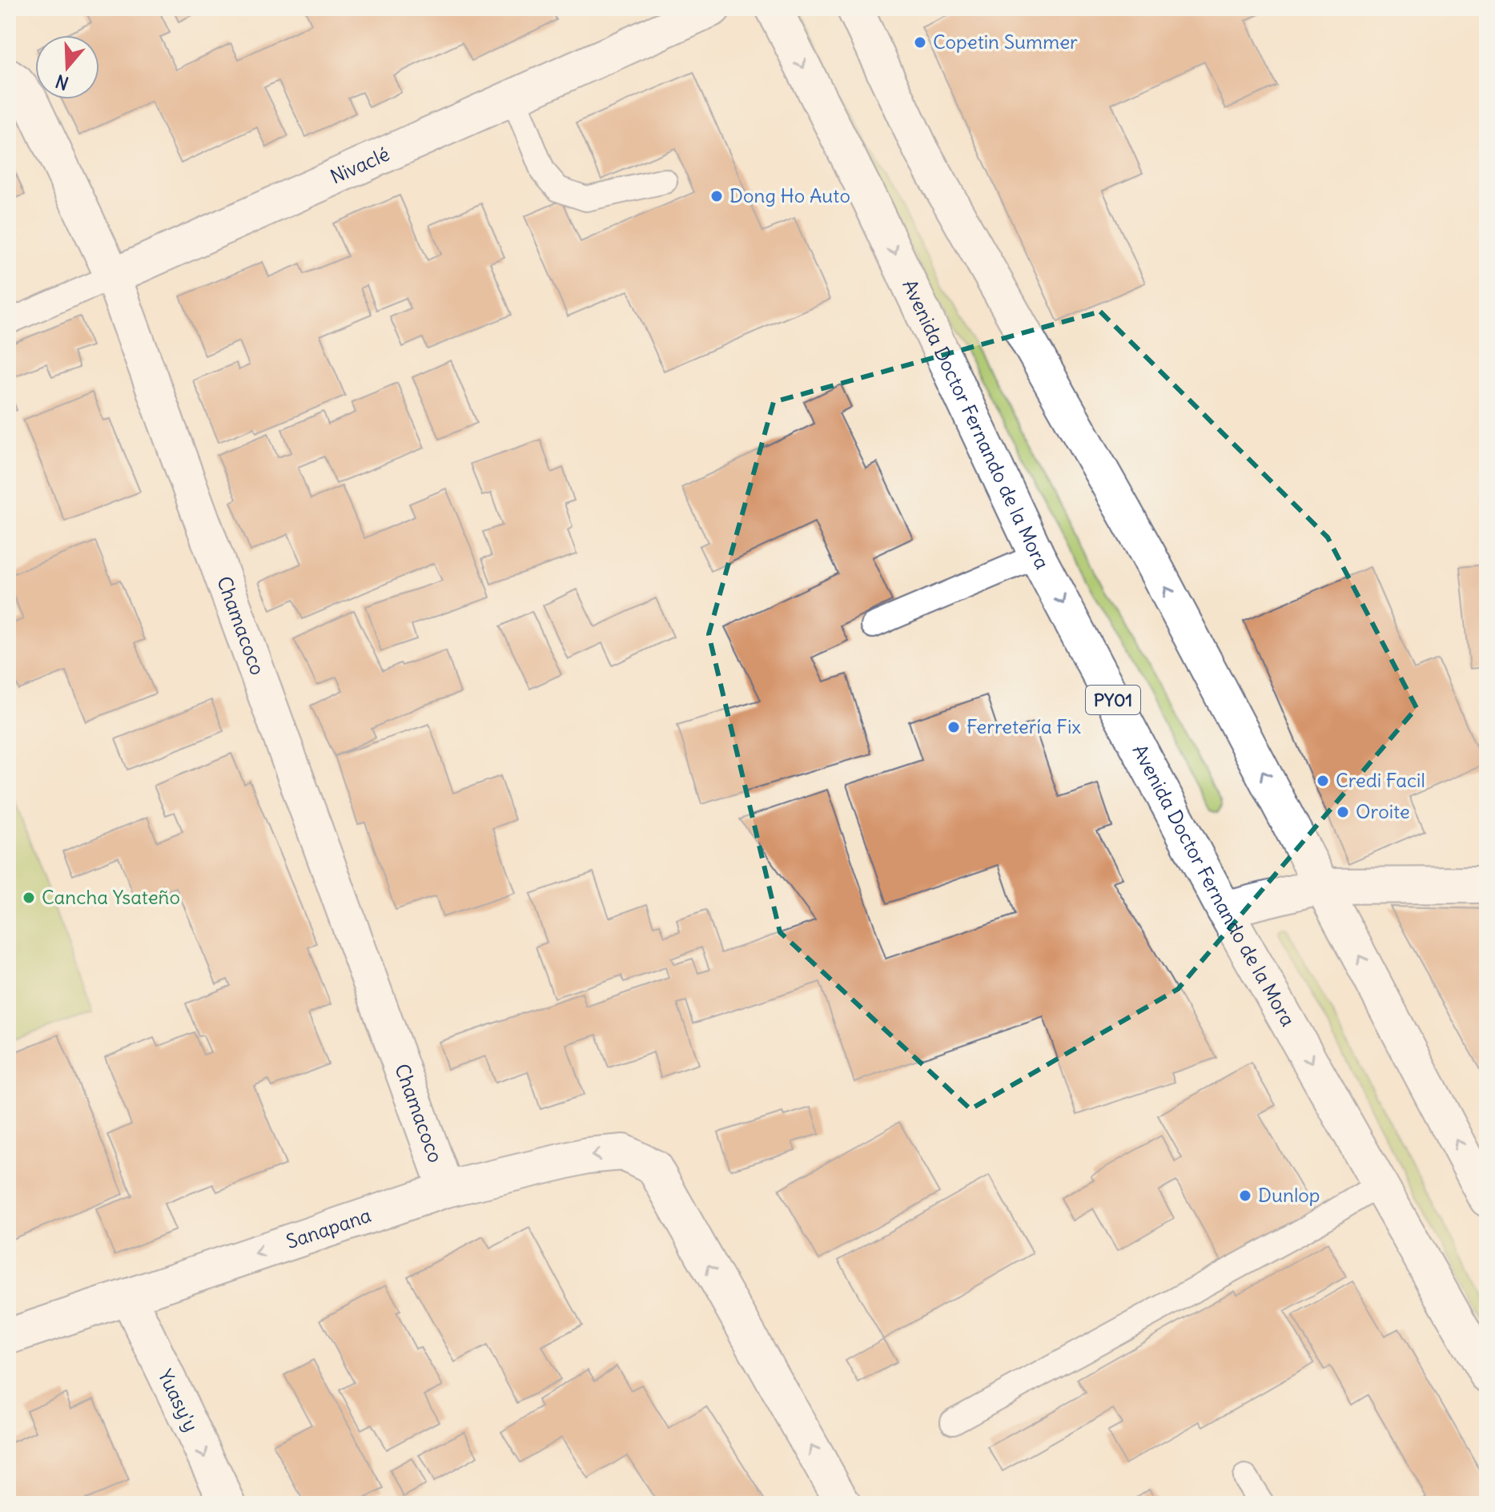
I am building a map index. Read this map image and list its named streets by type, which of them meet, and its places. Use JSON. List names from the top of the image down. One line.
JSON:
{"streets":{"main road":["Nivaclé","Avenida Doctor Fernando de la Mora","Chamacoco","PY01","Sanapana","Yuasy'y"]},"crossings":[["Nivaclé","Chamacoco"],["Chamacoco","Sanapana"],["Sanapana","Yuasy'y"]],"one_way":["Yuasy'y"],"places":["Copetin Summer","Dong Ho Auto","Ferretería Fix","Credi Facil","Oroite","Cancha Ysateño","Dunlop"],"north":"bottom"}
